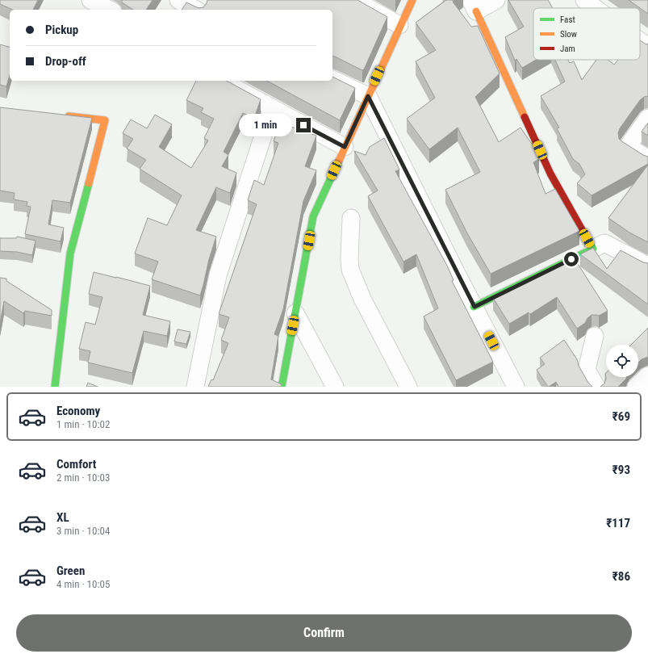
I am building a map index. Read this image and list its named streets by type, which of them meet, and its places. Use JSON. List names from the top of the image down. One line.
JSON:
{"legend":["Fast","Slow","Jam"],"page":{"banner":["Pickup","Drop-off"],"bubble":"1 min","list":[{"name":"Economy","note":"1 min · 10:02","value":"₹69"},{"name":"Comfort","note":"2 min · 10:03","value":"₹93"},{"name":"XL","note":"3 min · 10:04","value":"₹117"},{"name":"Green","note":"4 min · 10:05","value":"₹86"}],"buttons":"Confirm"}}
